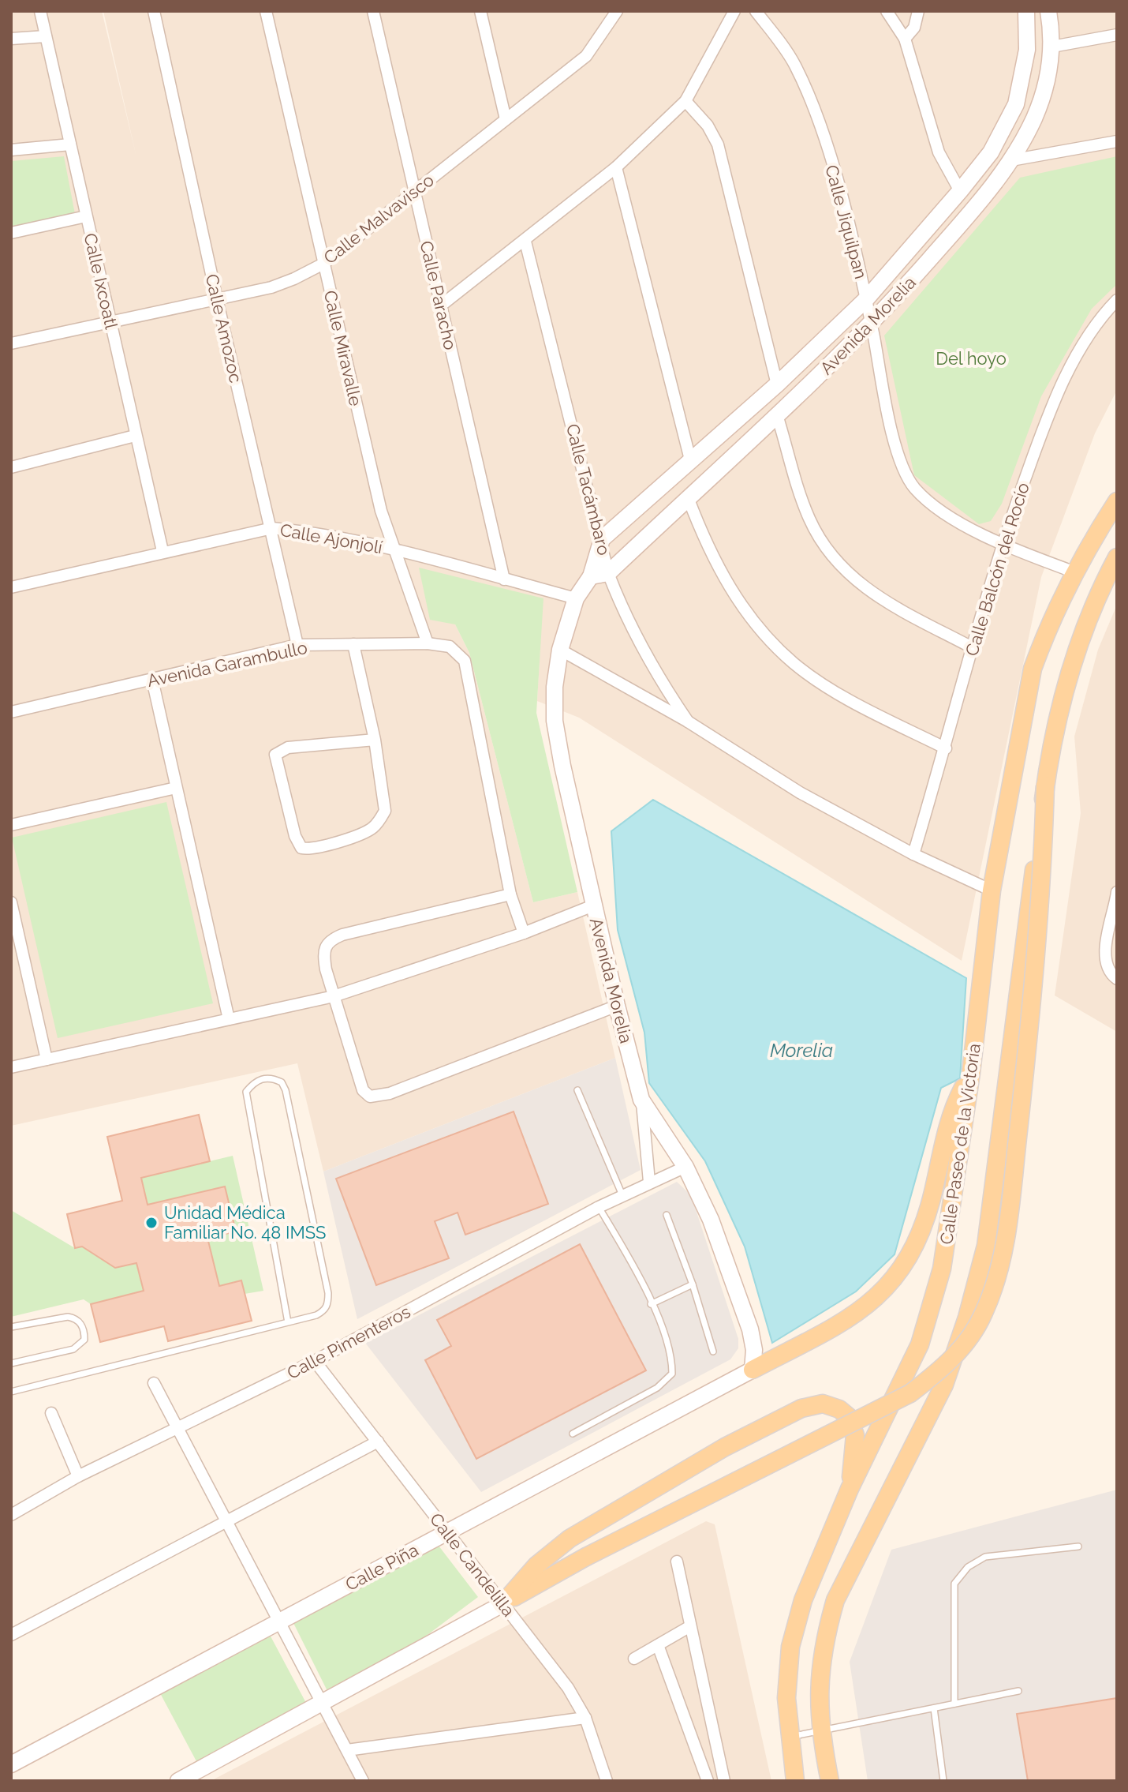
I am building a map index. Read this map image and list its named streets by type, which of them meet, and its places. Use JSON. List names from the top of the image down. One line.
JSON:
{"streets":{"main road":["Avenida Morelia","Calle Paseo de la Victoria","Calle Piña"],"street":["Calle Malvavisco","Calle Jiquilpan","Calle Ixcoatl","Calle Paracho","Calle Amozoc","Calle Miravalle","Calle Tacámbaro","Calle Ajonjolí","Calle Balcón del Rocío","Avenida Garambullo","Calle Pimenteros","Calle Candelilla"]},"crossings":[["Calle Malvavisco","Calle Ixcoatl"],["Calle Malvavisco","Calle Paracho"],["Calle Malvavisco","Calle Amozoc"],["Calle Malvavisco","Calle Miravalle"],["Calle Jiquilpan","Avenida Morelia"],["Calle Jiquilpan","Calle Balcón del Rocío"],["Calle Jiquilpan","Calle Paseo de la Victoria"],["Calle Ixcoatl","Calle Ajonjolí"],["Calle Paracho","Calle Ajonjolí"],["Avenida Morelia","Calle Tacámbaro"],["Avenida Morelia","Calle Ajonjolí"],["Avenida Morelia","Calle Pimenteros"],["Avenida Morelia","Calle Piña"],["Calle Amozoc","Calle Ajonjolí"],["Calle Amozoc","Avenida Garambullo"],["Calle Miravalle","Calle Ajonjolí"],["Calle Miravalle","Avenida Garambullo"],["Calle Tacámbaro","Calle Balcón del Rocío"],["Calle Tacámbaro","Calle Paseo de la Victoria"],["Calle Pimenteros","Calle Candelilla"],["Calle Candelilla","Calle Piña"]],"water":["Morelia"],"parks":["Del hoyo"],"places":["Unidad Médica Familiar No. 48 IMSS"]}
